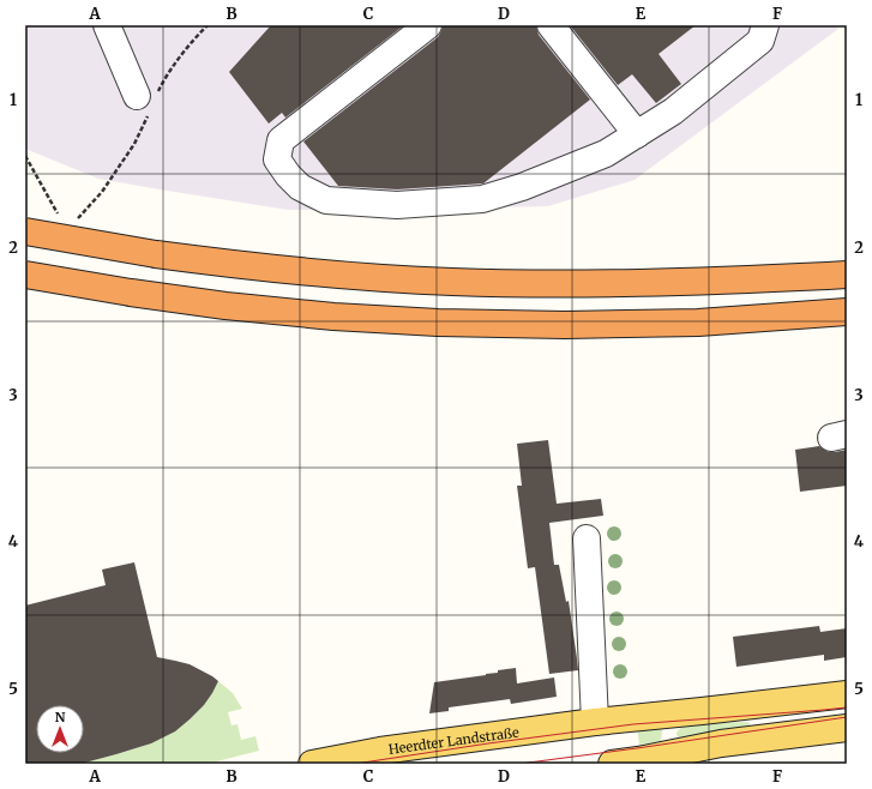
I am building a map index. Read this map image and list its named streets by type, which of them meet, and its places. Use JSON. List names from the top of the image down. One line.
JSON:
{"streets":{"main road":["Heerdter Landstraße"]},"north":"top","grid":{"columns":["A","B","C","D","E","F"],"rows":["1","2","3","4","5"]}}
